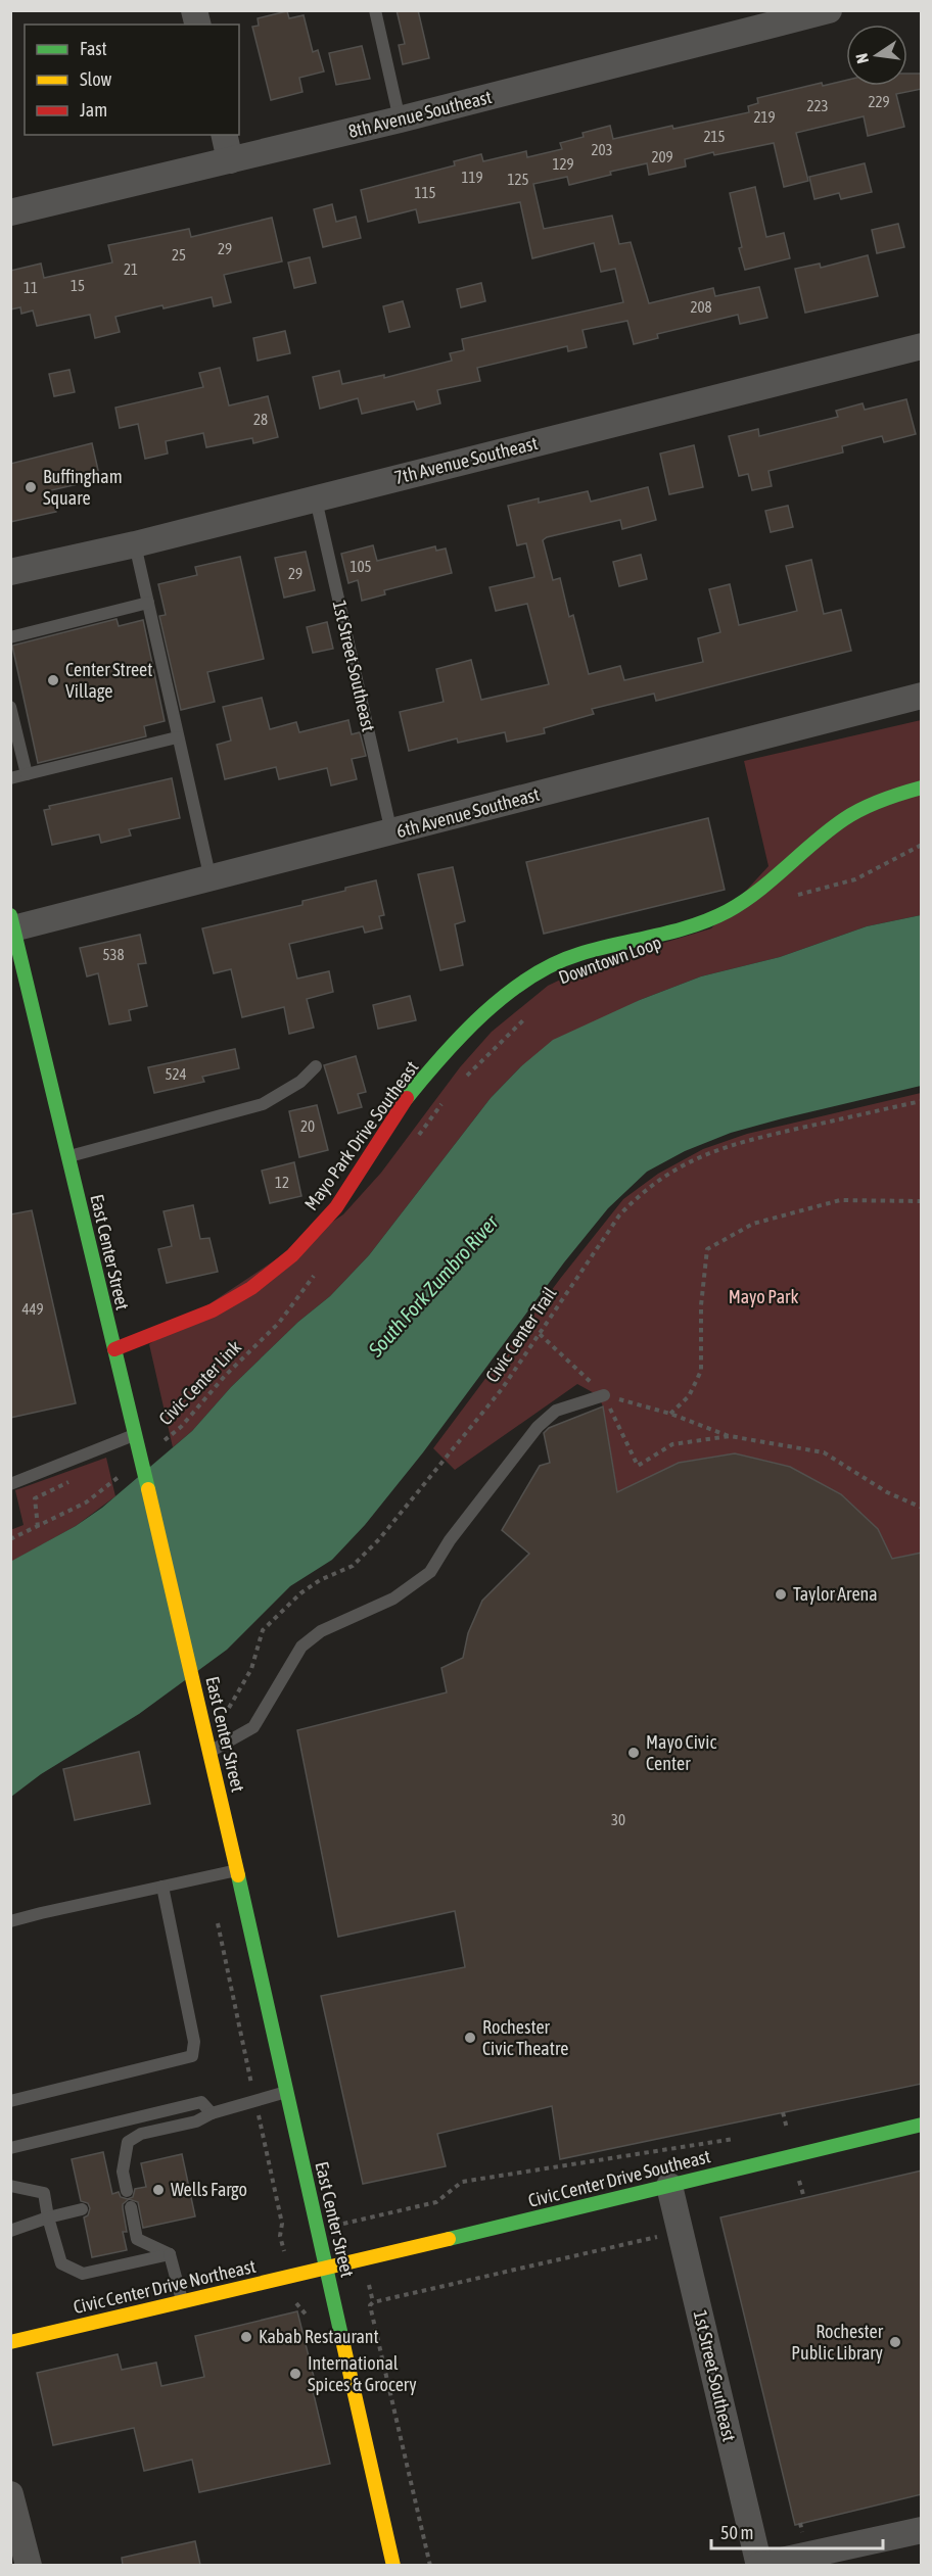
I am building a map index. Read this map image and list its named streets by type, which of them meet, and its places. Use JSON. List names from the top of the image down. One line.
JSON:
{"streets":{"street":["8th Avenue Southeast","7th Avenue Southeast","1st Street Southeast","6th Avenue Southeast","Mayo Park Drive Southeast","East Center Street","Civic Center Drive Southeast","Civic Center Drive Northeast"],"path":["Civic Center Trail","Civic Center Link"]},"crossings":[["7th Avenue Southeast","1st Street Southeast"],["1st Street Southeast","6th Avenue Southeast"],["1st Street Southeast","Civic Center Drive Southeast"],["6th Avenue Southeast","East Center Street"],["Mayo Park Drive Southeast","East Center Street"],["East Center Street","Civic Center Drive Southeast"],["East Center Street","Civic Center Drive Northeast"],["Civic Center Drive Southeast","Civic Center Drive Northeast"]],"water":["South Fork Zumbro River"],"parks":["Mayo Park"],"places":["Buffingham Square","Center Street Village","Taylor Arena","Mayo Civic Center","Rochester Civic Theatre","Wells Fargo","Kabab Restaurant","Rochester Public Library","International Spices & Grocery"],"house_numbers":["229","223","219","215","203","209","129","119","125","115","29","25","21","15","11","208","28","105","29","538","524","20","12","449","30"],"legend":["Fast","Slow","Jam"],"scale_bar":"50 m","north":"left"}
